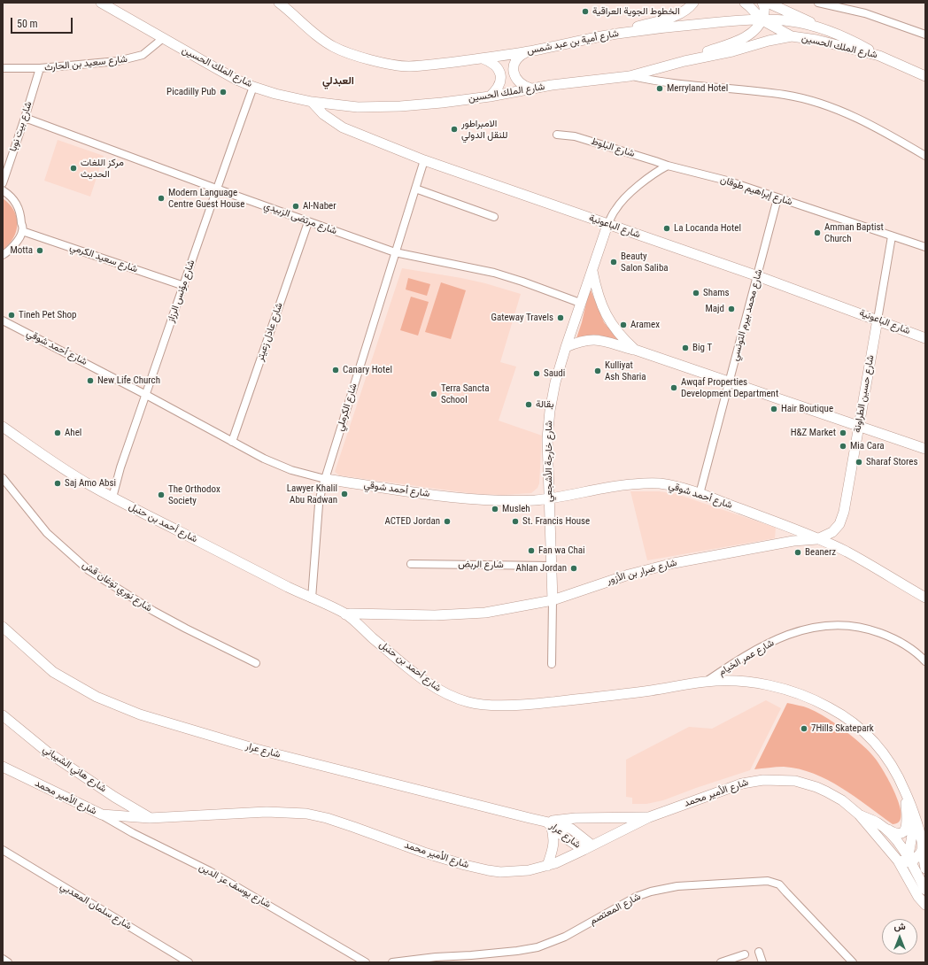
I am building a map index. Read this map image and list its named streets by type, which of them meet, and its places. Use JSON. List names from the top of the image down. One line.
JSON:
{"streets":{"street":["شارع أمية بن عبد شمس","شارع الملك الحسين","شارع سعيد بن الحارث","شارع بيت نوبا","شارع البلوط","شارع إبراهيم طوقان","شارع مرتضى الزبيدي","شارع الباعونية","شارع سعيد الكرمي","شارع مؤنس الرزاز","شارع محمد بيرم التونسي","شارع عادل زعيتر","شارع أحمد شوقي","شارع حسين الطراونة","شارع الكرملي","شارع خارجة الأشجعي","شارع أحمد بن حنبل","شارع الربض","شارع ضرار بن الأزور","شارع نوري توغان قش","شارع عمر الخيام","شارع عرار","شارع هاني الشيباني","شارع الأمير محمد","شارع يوسف عز الدين","شارع سلمان المعدبي","شارع المعتصم"]},"crossings":[["شارع أمية بن عبد شمس","شارع الملك الحسين"],["شارع الملك الحسين","شارع سعيد بن الحارث"],["شارع الملك الحسين","شارع الباعونية"],["شارع الملك الحسين","شارع مؤنس الرزاز"],["شارع سعيد بن الحارث","شارع بيت نوبا"],["شارع بيت نوبا","شارع مرتضى الزبيدي"],["شارع البلوط","شارع إبراهيم طوقان"],["شارع إبراهيم طوقان","شارع محمد بيرم التونسي"],["شارع إبراهيم طوقان","شارع حسين الطراونة"],["شارع مرتضى الزبيدي","شارع مؤنس الرزاز"],["شارع مرتضى الزبيدي","شارع عادل زعيتر"],["شارع مرتضى الزبيدي","شارع الكرملي"],["شارع مرتضى الزبيدي","شارع خارجة الأشجعي"],["شارع الباعونية","شارع محمد بيرم التونسي"],["شارع الباعونية","شارع حسين الطراونة"],["شارع الباعونية","شارع الكرملي"],["شارع الباعونية","شارع خارجة الأشجعي"],["شارع سعيد الكرمي","شارع مؤنس الرزاز"],["شارع مؤنس الرزاز","شارع أحمد شوقي"],["شارع مؤنس الرزاز","شارع أحمد بن حنبل"],["شارع محمد بيرم التونسي","شارع أحمد شوقي"],["شارع عادل زعيتر","شارع أحمد شوقي"],["شارع أحمد شوقي","شارع حسين الطراونة"],["شارع أحمد شوقي","شارع الكرملي"],["شارع أحمد شوقي","شارع خارجة الأشجعي"],["شارع أحمد شوقي","شارع ضرار بن الأزور"],["شارع حسين الطراونة","شارع ضرار بن الأزور"],["شارع الكرملي","شارع أحمد بن حنبل"],["شارع خارجة الأشجعي","شارع الربض"],["شارع خارجة الأشجعي","شارع ضرار بن الأزور"],["شارع أحمد بن حنبل","شارع ضرار بن الأزور"],["شارع أحمد بن حنبل","شارع عمر الخيام"],["شارع أحمد بن حنبل","شارع الأمير محمد"],["شارع عرار","شارع الأمير محمد"],["شارع هاني الشيباني","شارع الأمير محمد"],["شارع الأمير محمد","شارع يوسف عز الدين"]],"districts":["العبدلي"],"places":["الخطوط الجوية العراقية","Merryland Hotel","Picadilly Pub","الامبراطور للنقل الدولي","مركز اللغات الحديث","Modern Language Centre Guest House","Al-Naber","La Locanda Hotel","Amman Baptist Church","Motta","Beauty Salon Saliba","Shams","Majd","Tineh Pet Shop","Gateway Travels","Aramex","Big T","Canary Hotel","Kulliyat Ash Sharia","Saudi","New Life Church","Awqaf Properties Development Department","Terra Sancta School","بقالة","Hair Boutique","Ahel","H&Z Market","Mia Cara","Sharaf Stores","Saj Amo Absi","Lawyer Khalil Abu Radwan","The Orthodox Society","Musleh","ACTED Jordan","St. Francis House","Fan wa Chai","Beanerz","Ahlan Jordan","7Hills Skatepark"],"scale_bar":"50 m","north":"top"}
